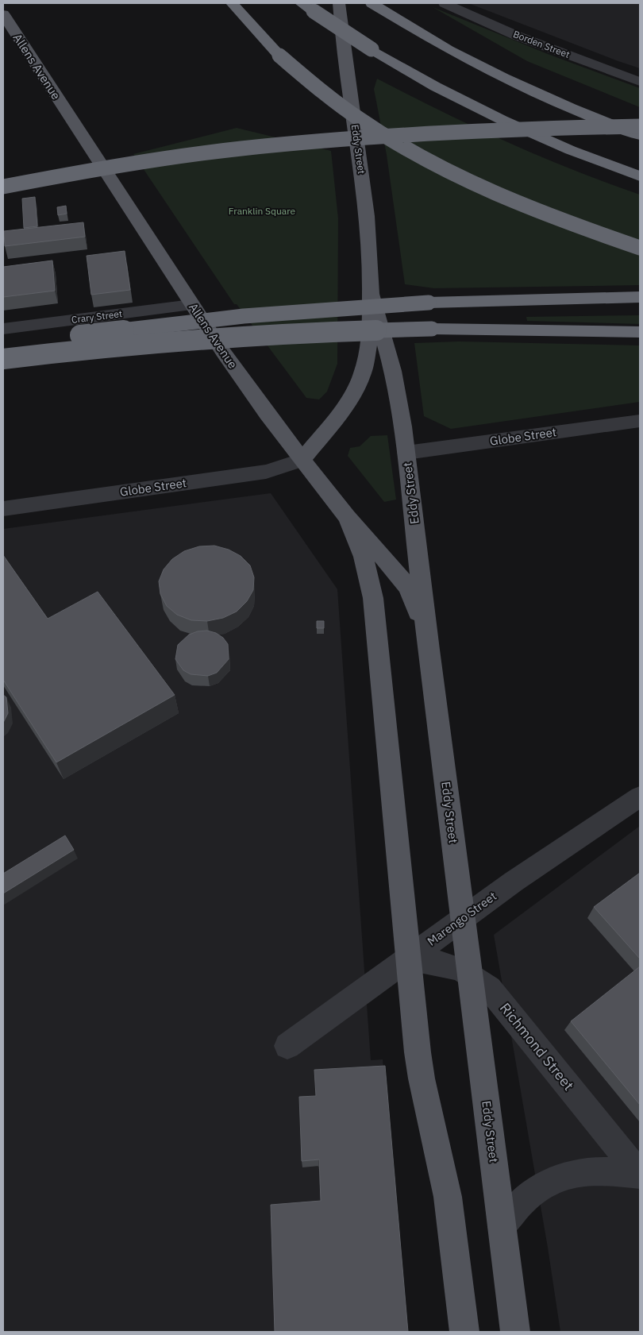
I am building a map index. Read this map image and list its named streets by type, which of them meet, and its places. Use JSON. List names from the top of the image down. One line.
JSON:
{"streets":{"main road":["Allens Avenue","Eddy Street"],"street":["Borden Street","Crary Street","Globe Street","Marengo Street","Richmond Street"]},"crossings":[["Allens Avenue","Eddy Street"],["Allens Avenue","Crary Street"],["Allens Avenue","Globe Street"],["Eddy Street","Globe Street"],["Eddy Street","Marengo Street"],["Eddy Street","Richmond Street"],["Marengo Street","Richmond Street"]],"parks":["Franklin Square"]}
